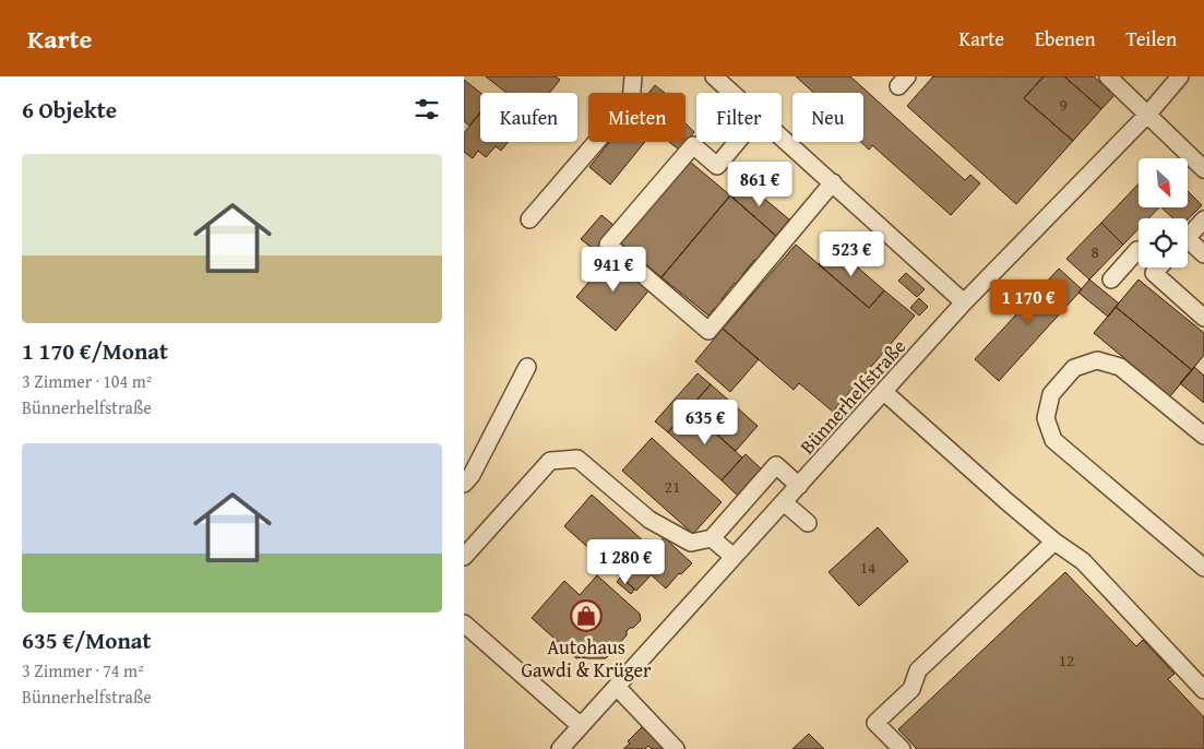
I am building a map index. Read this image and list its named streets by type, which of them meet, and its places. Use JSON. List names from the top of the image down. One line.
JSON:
{"streets":{"street":["Bünnerhelfstraße"]},"places":{"shop":["Autohaus Gawdi & Krüger"]},"house_numbers":["9","8","21","14","12"],"north":"bottom right","page":{"header":"Karte","nav":["Karte","Ebenen","Teilen"],"heading":"6 Objekte","chip":["Kaufen","Mieten","Filter","Neu"],"list":[{"name":"1 170 €/Monat","note":"3 Zimmer · 104 m² · Bünnerhelfstraße"},{"name":"635 €/Monat","note":"3 Zimmer · 74 m² · Bünnerhelfstraße"}],"price":["861 €","523 €","941 €","1 170 €","635 €","1 280 €"]}}
